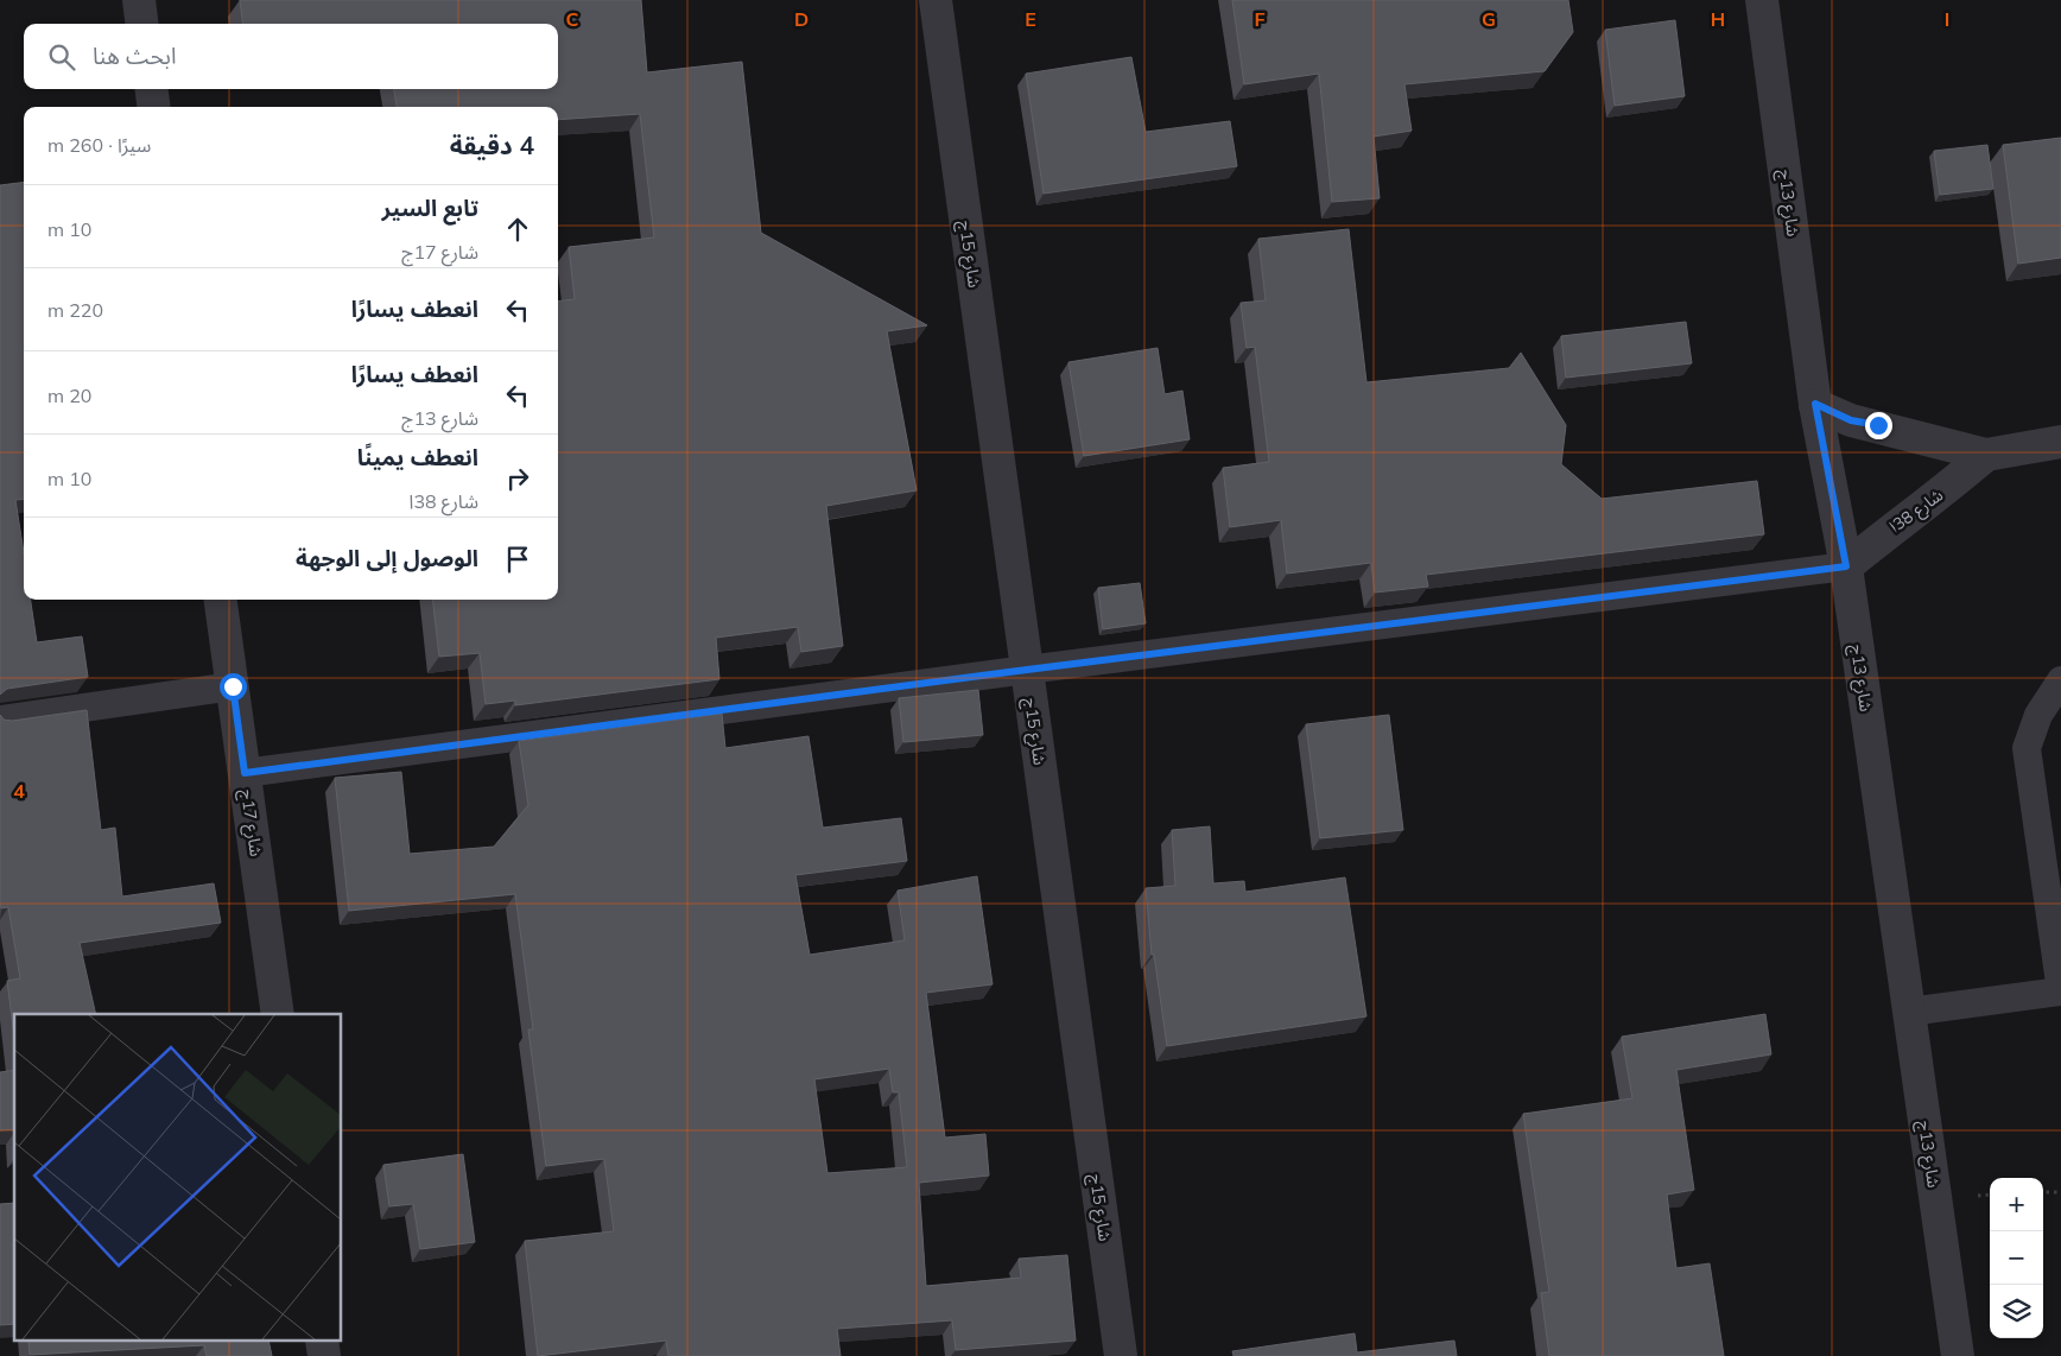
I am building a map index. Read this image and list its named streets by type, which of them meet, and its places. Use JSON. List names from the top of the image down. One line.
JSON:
{"streets":{"street":["شارع 13ج","شارع 15ج","شارع 38ا","شارع 17ج"]},"crossings":[["شارع 13ج","شارع 38ا"]],"page":{"search":"ابحث هنا","heading":["4 دقيقة","سيرًا · 260 m"],"list":[["تابع السير","شارع 17ج","10 m"],["انعطف يسارًا","220 m"],["انعطف يسارًا","شارع 13ج","20 m"],["انعطف يمينًا","شارع 38ا","10 m"],"الوصول إلى الوجهة"],"map_buttons":["+","−"]},"grid":{"columns":["C","D","E","F","G","H","I"],"rows":["4"]}}
